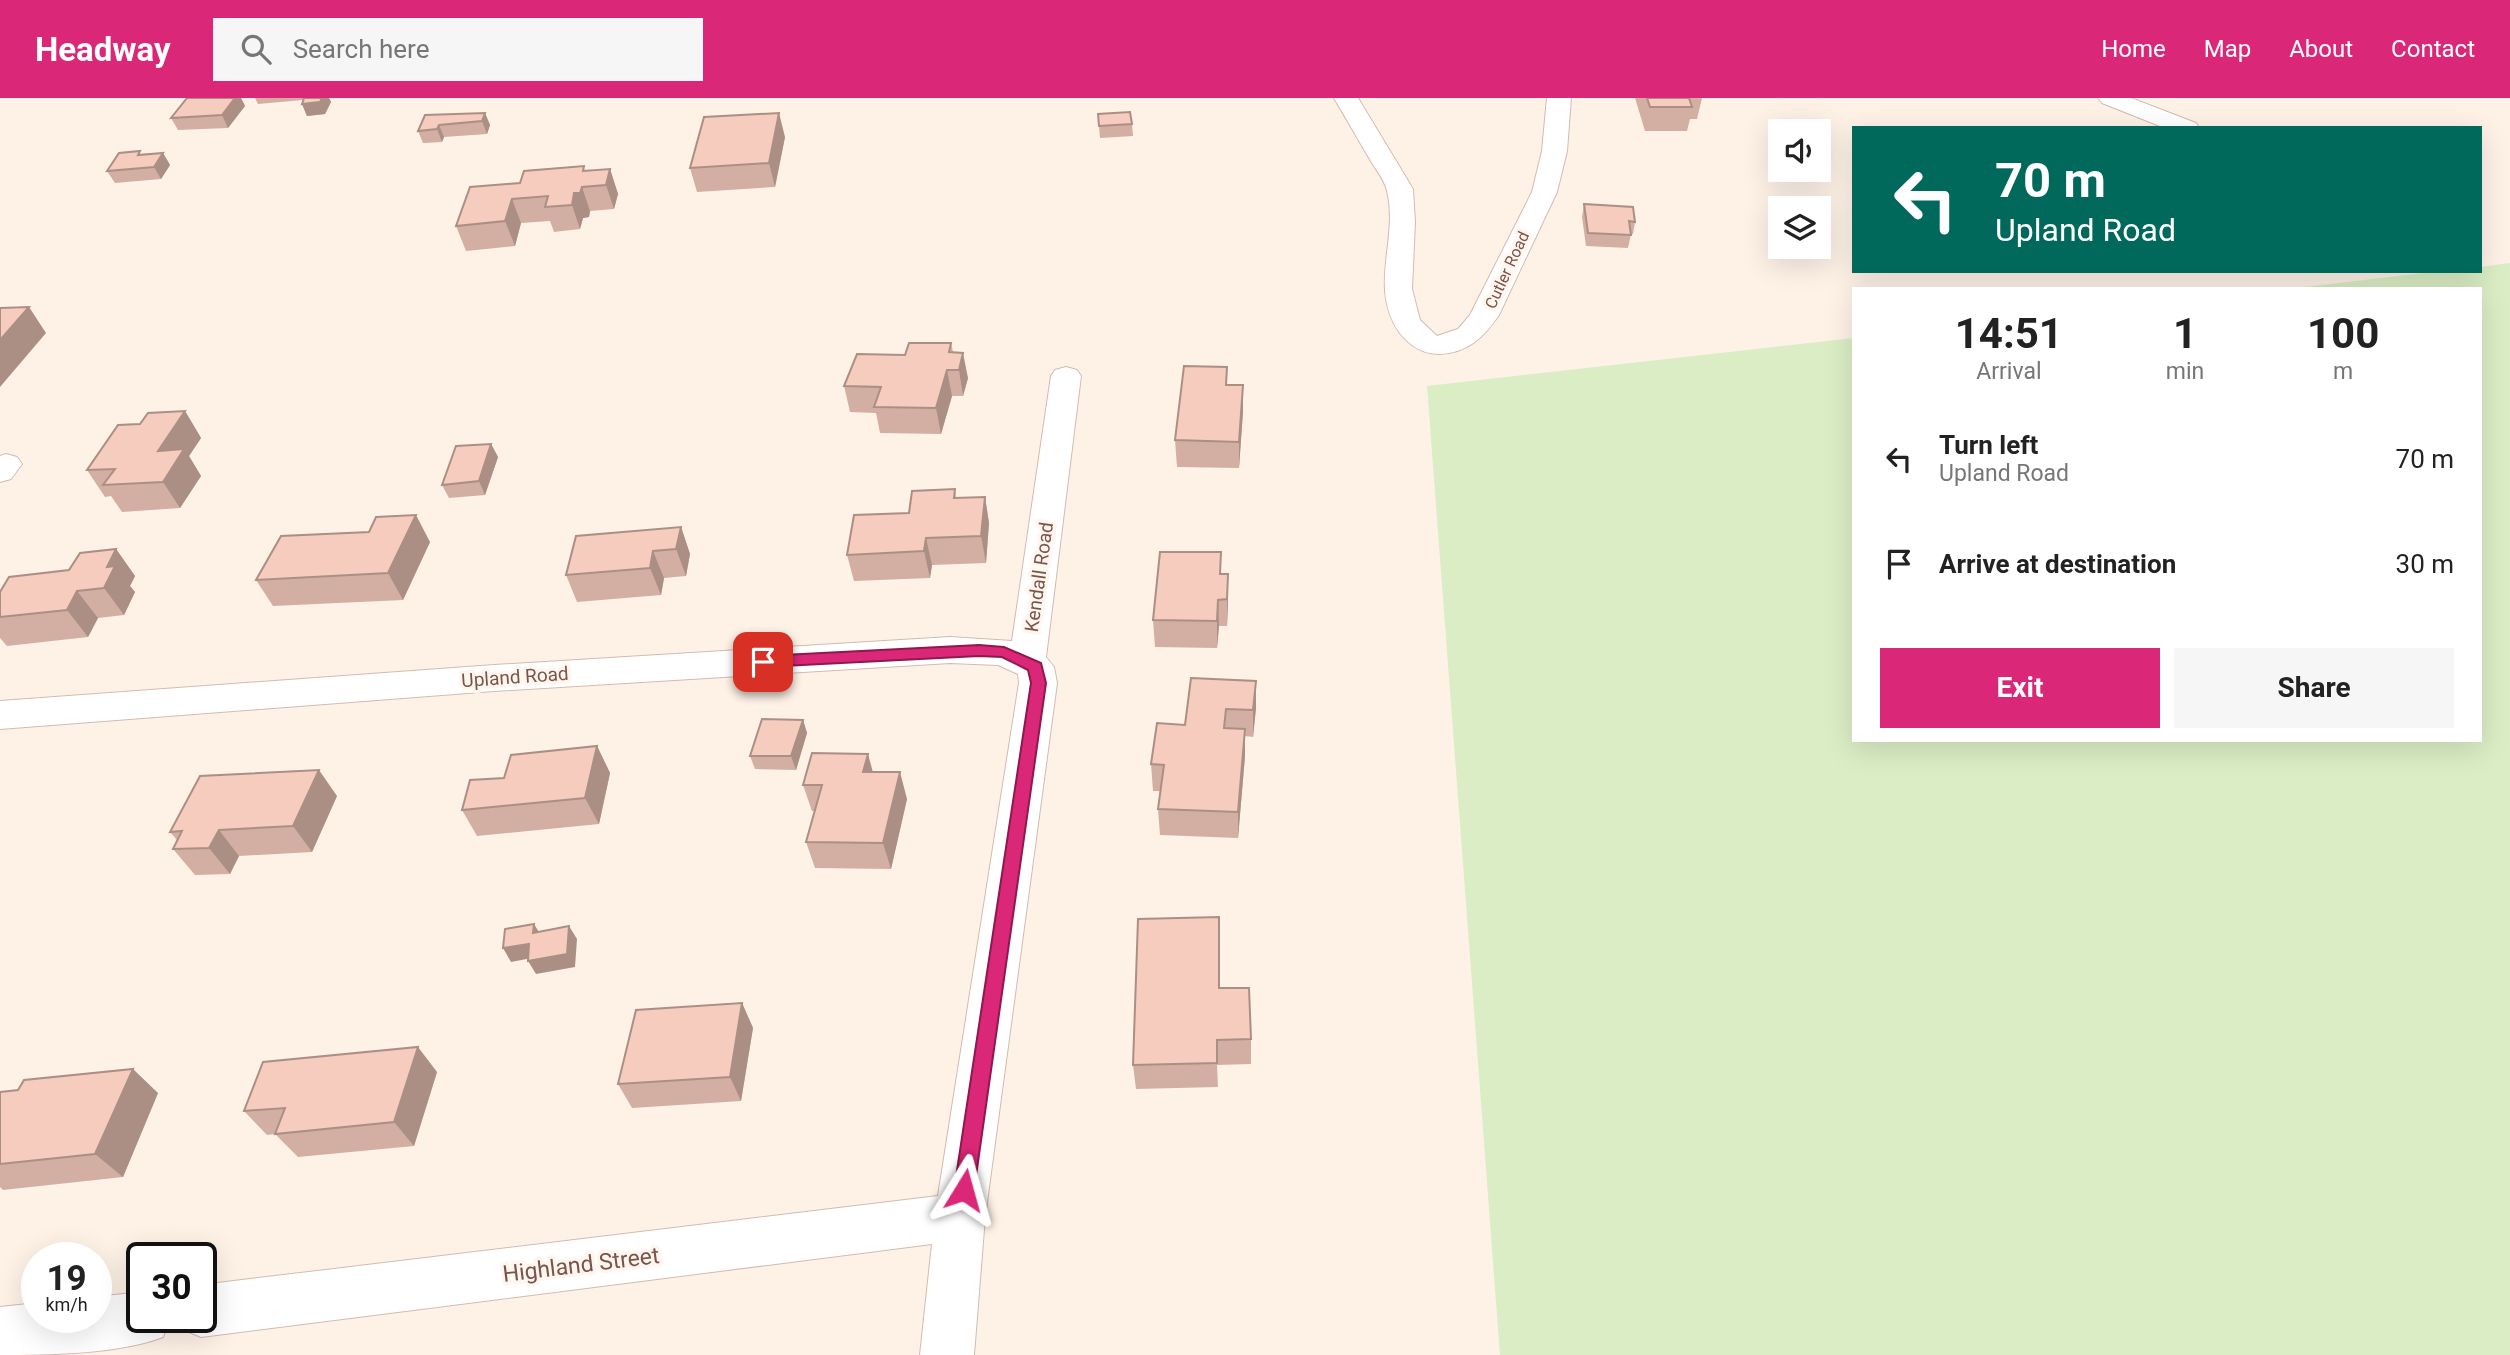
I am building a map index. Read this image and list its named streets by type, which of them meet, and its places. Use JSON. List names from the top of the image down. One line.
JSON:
{"streets":{"street":["Cutler Road","Kendall Road","Upland Road","Highland Street"]},"crossings":[["Kendall Road","Upland Road"],["Kendall Road","Highland Street"]],"page":{"header":"Headway","search":"Search here","nav":["Home","Map","About","Contact"],"turn":["70 m","Upland Road"],"eta":["14:51","Arrival","1","min","100","m"],"list":[{"name":"Turn left","note":"Upland Road","value":"70 m"},{"name":"Arrive at destination","value":"30 m"}],"buttons":["Exit","Share"],"speed":"19 km/h","limit":"30"}}
